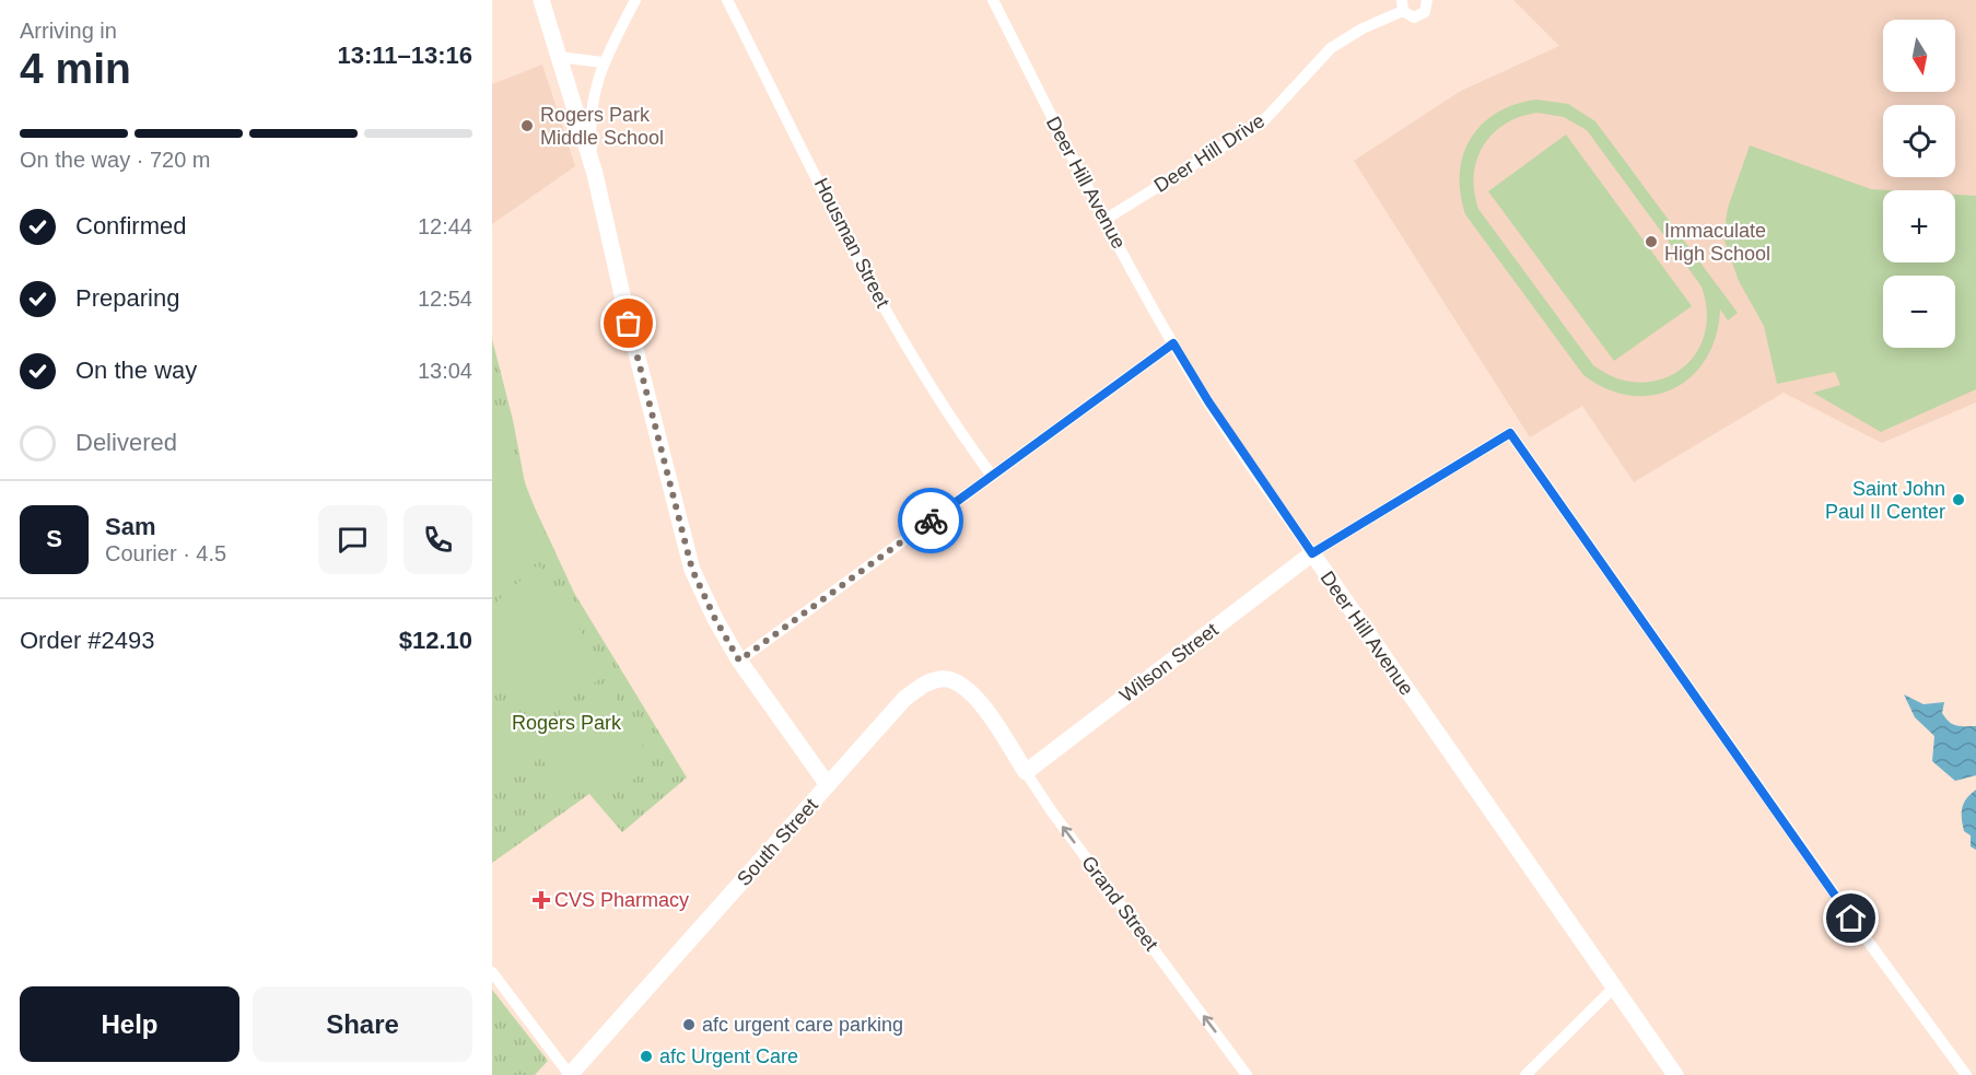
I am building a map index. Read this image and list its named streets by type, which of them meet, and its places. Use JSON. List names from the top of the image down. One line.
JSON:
{"streets":{"street":["Deer Hill Drive","Deer Hill Avenue","Housman Street","Wilson Street","South Street","Grand Street"]},"crossings":[["Deer Hill Drive","Deer Hill Avenue"],["Deer Hill Avenue","Wilson Street"],["Wilson Street","Grand Street"],["South Street","Grand Street"]],"one_way":["Grand Street"],"parks":["Rogers Park"],"places":{"other":["Rogers Park Middle School","Immaculate High School","Saint John Paul II Center","afc urgent care parking","afc Urgent Care"],"health":["CVS Pharmacy"]},"north":"bottom","page":{"heading":["4 min","Arriving in","13:11–13:16"],"panel":["Sam","Courier · 4.5","Order #2493","$12.10"],"map_buttons":["+","−"],"bar":"On the way · 720 m","list":[["Confirmed","12:44"],["Preparing","12:54"],["On the way","13:04"],"Delivered"],"round":"S","buttons":["Help","Share"]}}
